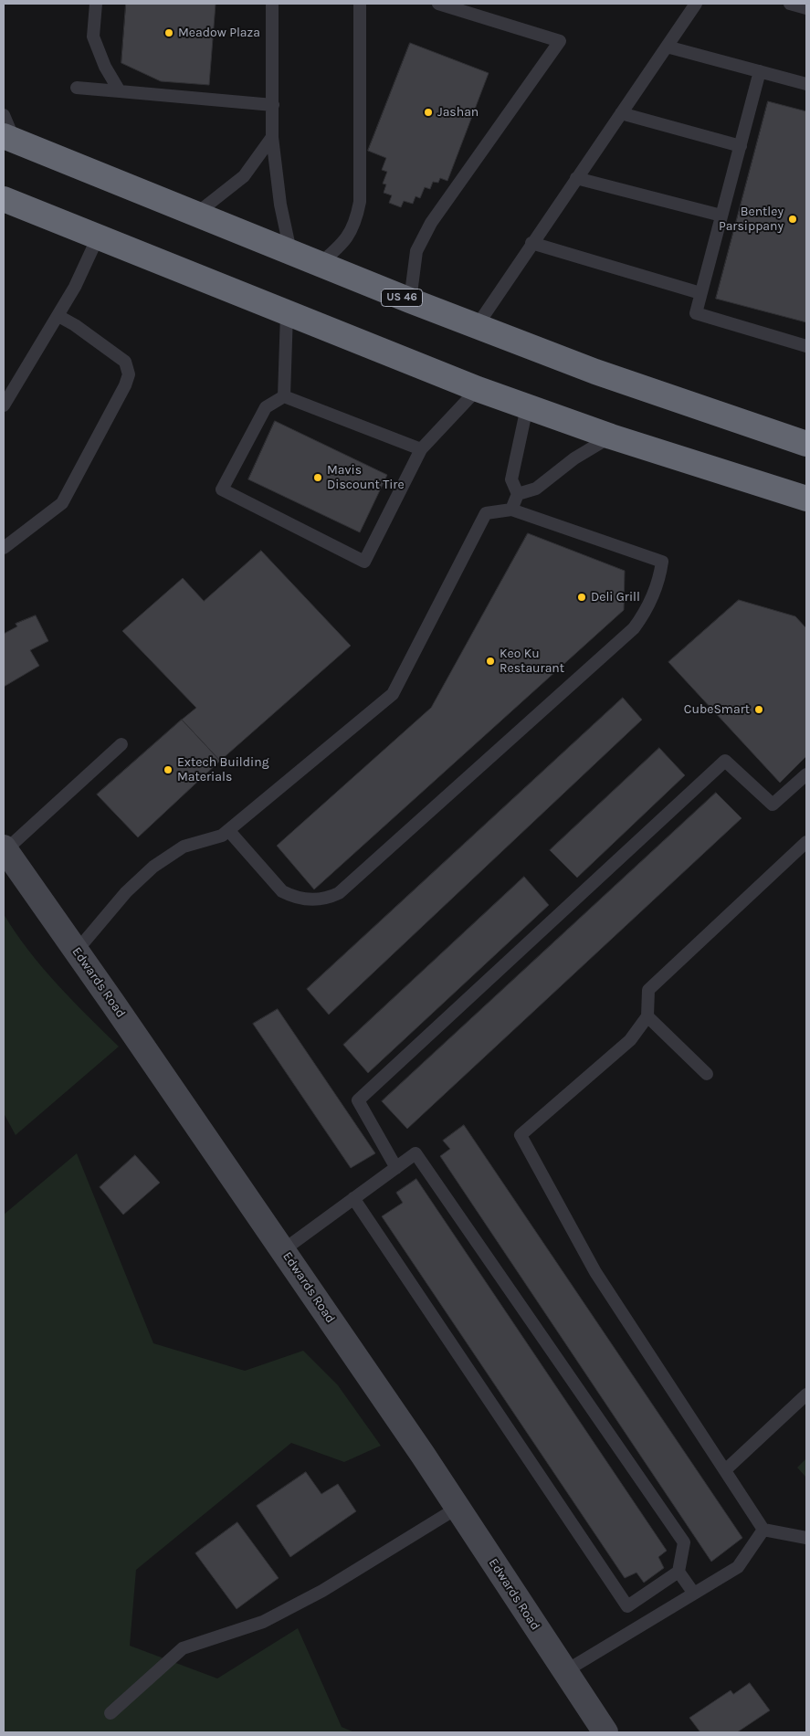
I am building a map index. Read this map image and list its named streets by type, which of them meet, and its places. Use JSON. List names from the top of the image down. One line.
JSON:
{"streets":{"highway":["US 46"],"street":["Edwards Road"]},"places":["Meadow Plaza","Jashan","Bentley Parsippany","Mavis Discount Tire","Deli Grill","Keo Ku Restaurant","CubeSmart","Extech Building Materials"]}
